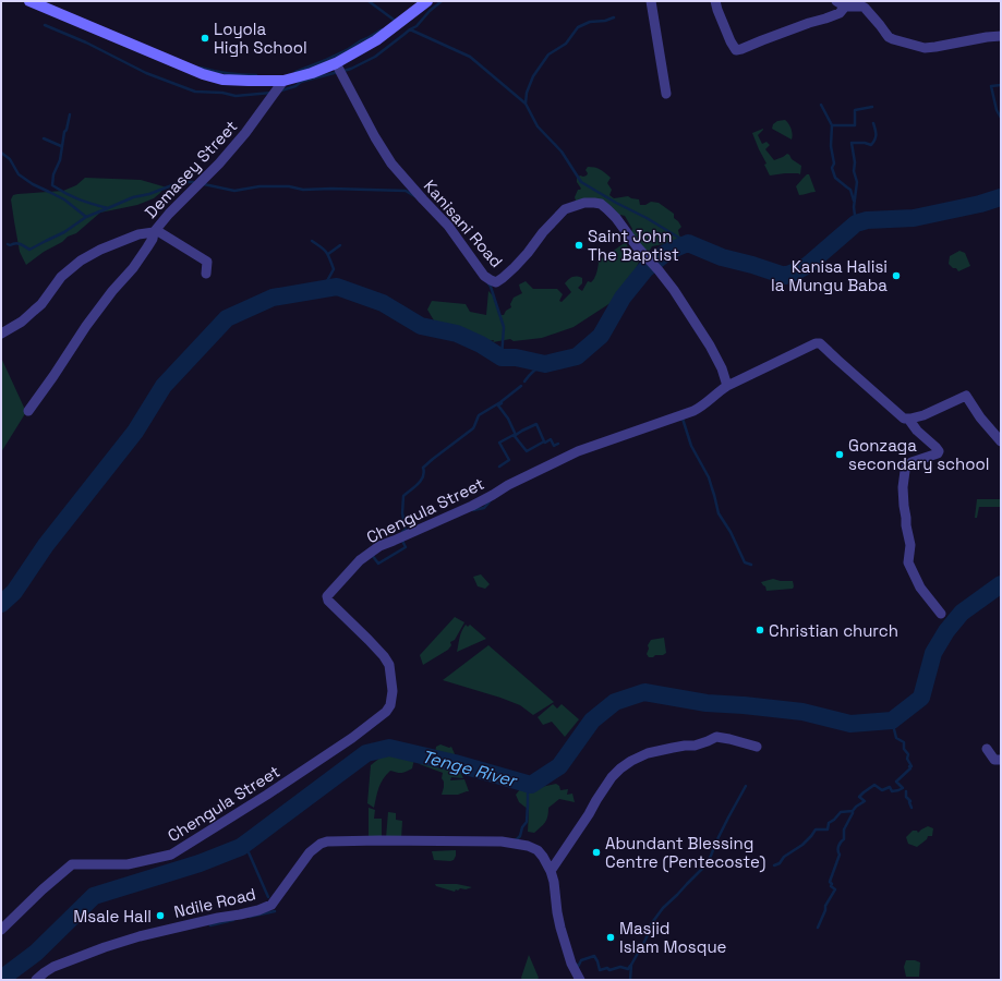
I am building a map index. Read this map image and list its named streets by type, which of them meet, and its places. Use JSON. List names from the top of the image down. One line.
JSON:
{"streets":{"street":["Demasey Street","Kanisani Road","Chengula Street","Ndile Road"]},"crossings":[["Kanisani Road","Chengula Street"]],"water":["Tenge River"],"places":["Loyola High School","Saint John The Baptist","Kanisa Halisi la Mungu Baba","Gonzaga secondary school","Christian church","Abundant Blessing Centre (Pentecoste)","Msale Hall","Masjid Islam Mosque"]}
